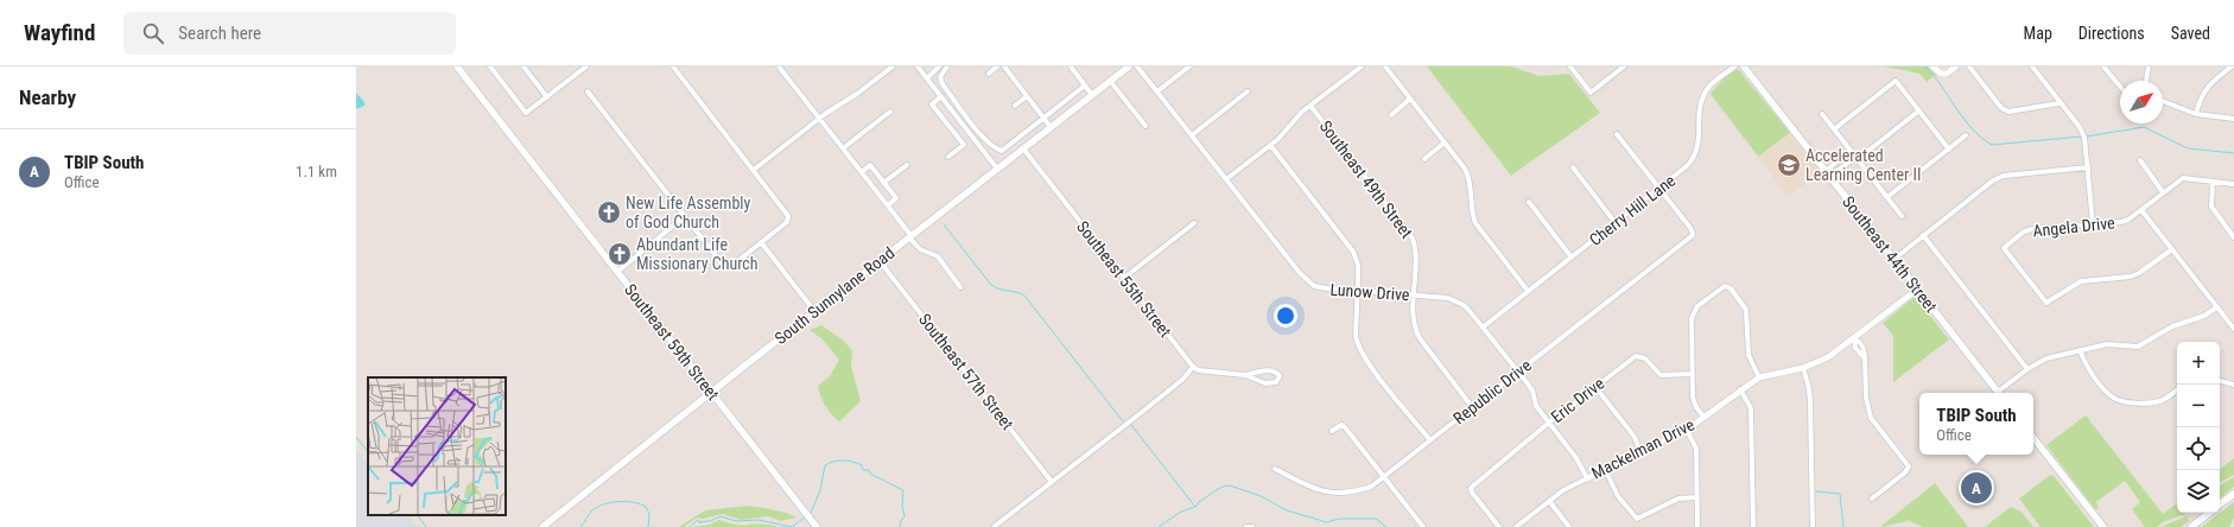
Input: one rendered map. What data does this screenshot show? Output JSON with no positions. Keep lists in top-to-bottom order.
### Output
{
  "streets": {
    "main road": ["Southeast 44th Street", "South Sunnylane Road", "Southeast 59th Street"],
    "street": [
      "Southeast 49th Street",
      "Cherry Hill Lane",
      "Angela Drive",
      "Southeast 55th Street",
      "Lunow Drive",
      "Southeast 57th Street",
      "Republic Drive",
      "Eric Drive",
      "Mackelman Drive"
    ]
  },
  "crossings": [
    ["Southeast 49th Street", "Lunow Drive"],
    ["Southeast 49th Street", "Republic Drive"],
    ["Cherry Hill Lane", "Lunow Drive"],
    ["Cherry Hill Lane", "Republic Drive"],
    ["Southeast 44th Street", "Mackelman Drive"],
    ["Southeast 55th Street", "South Sunnylane Road"],
    ["Lunow Drive", "Republic Drive"],
    ["Lunow Drive", "Eric Drive"],
    ["Lunow Drive", "Mackelman Drive"],
    ["South Sunnylane Road", "Southeast 59th Street"],
    ["South Sunnylane Road", "Southeast 57th Street"]
  ],
  "places": {
    "school or university": ["Accelerated Learning Center II"],
    "church": ["New Life Assembly of God Church", "Abundant Life Missionary Church"]
  },
  "north": "top right",
  "page": {
    "header": "Wayfind",
    "search": "Search here",
    "nav": ["Map", "Directions", "Saved"],
    "heading": "Nearby",
    "list": [
      {
        "mark": "A",
        "name": "TBIP South",
        "note": "Office",
        "value": "1.1 km"
      }
    ],
    "map_buttons": ["+", "−"],
    "popup": ["TBIP South", "Office"],
    "pins": "A"
  }
}
